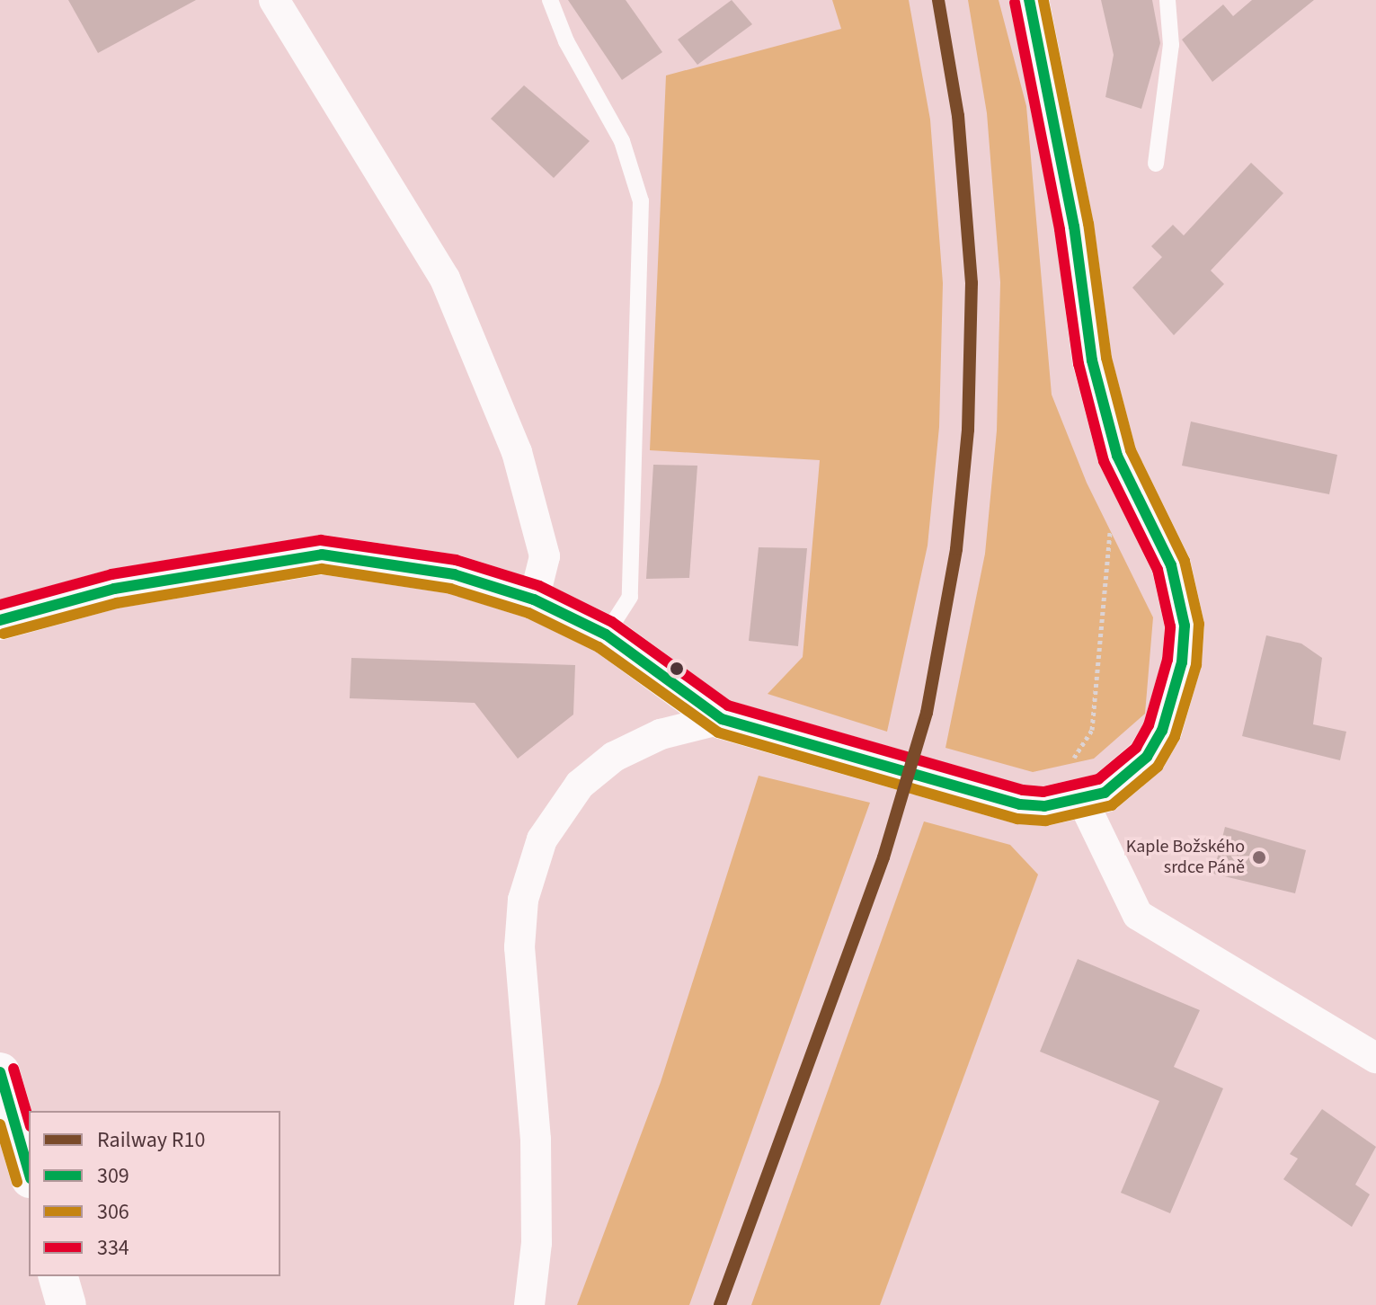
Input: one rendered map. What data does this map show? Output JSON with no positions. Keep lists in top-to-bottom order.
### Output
{
  "places": ["Kaple Božského srdce Páně"],
  "lines": [
    "rail line R10",
    "transit line 309",
    "transit line 306",
    "transit line 334"
  ],
  "legend": [
    "Railway R10",
    "309",
    "306",
    "334"
  ]
}
